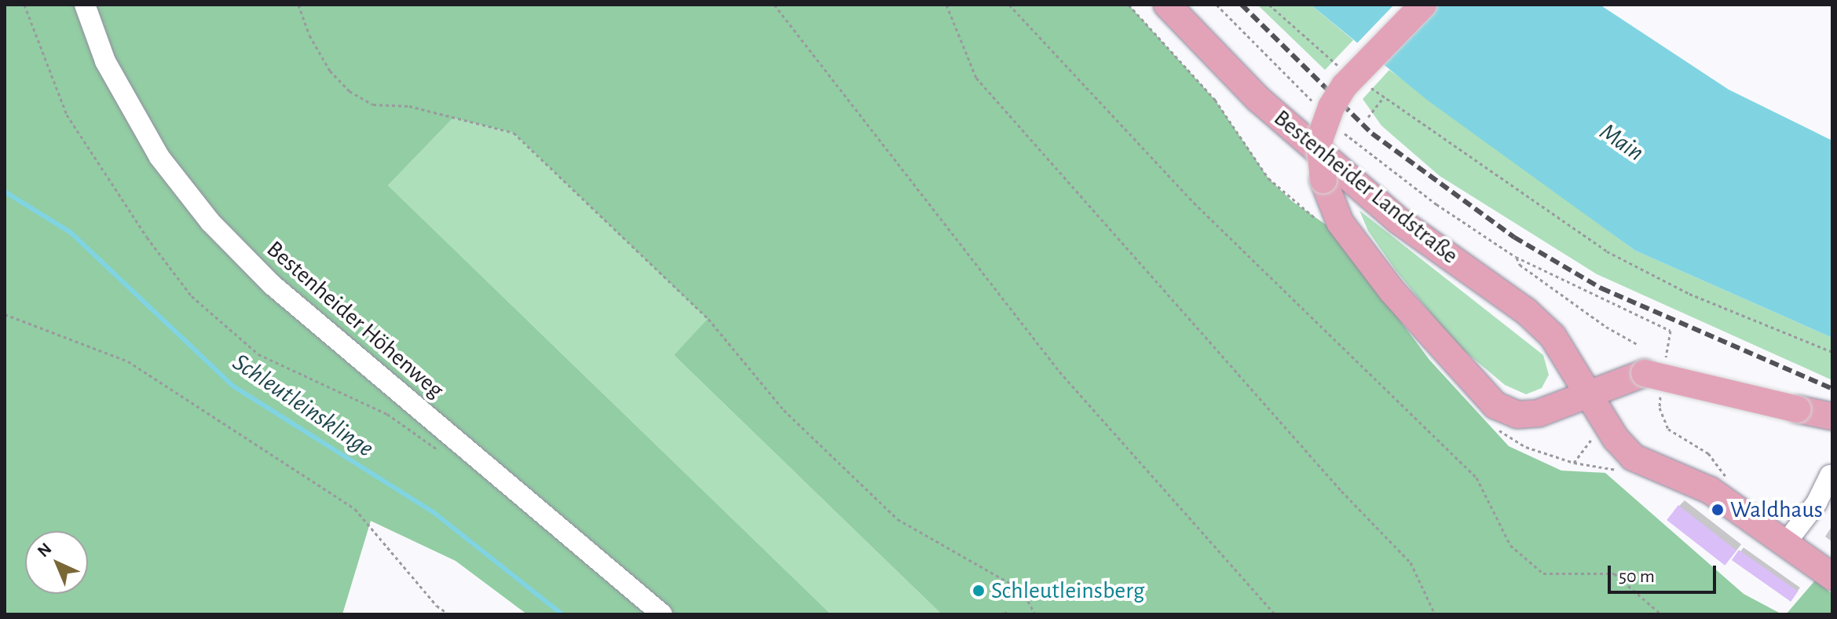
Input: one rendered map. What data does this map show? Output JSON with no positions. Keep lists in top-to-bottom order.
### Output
{
  "streets": {
    "main road": ["Bestenheider Landstraße"],
    "street": ["Bestenheider Höhenweg"]
  },
  "water": ["Main", "Schleutleinsklinge"],
  "places": ["Waldhaus", "Schleutleinsberg"],
  "scale_bar": "50 m",
  "north": "top left"
}
